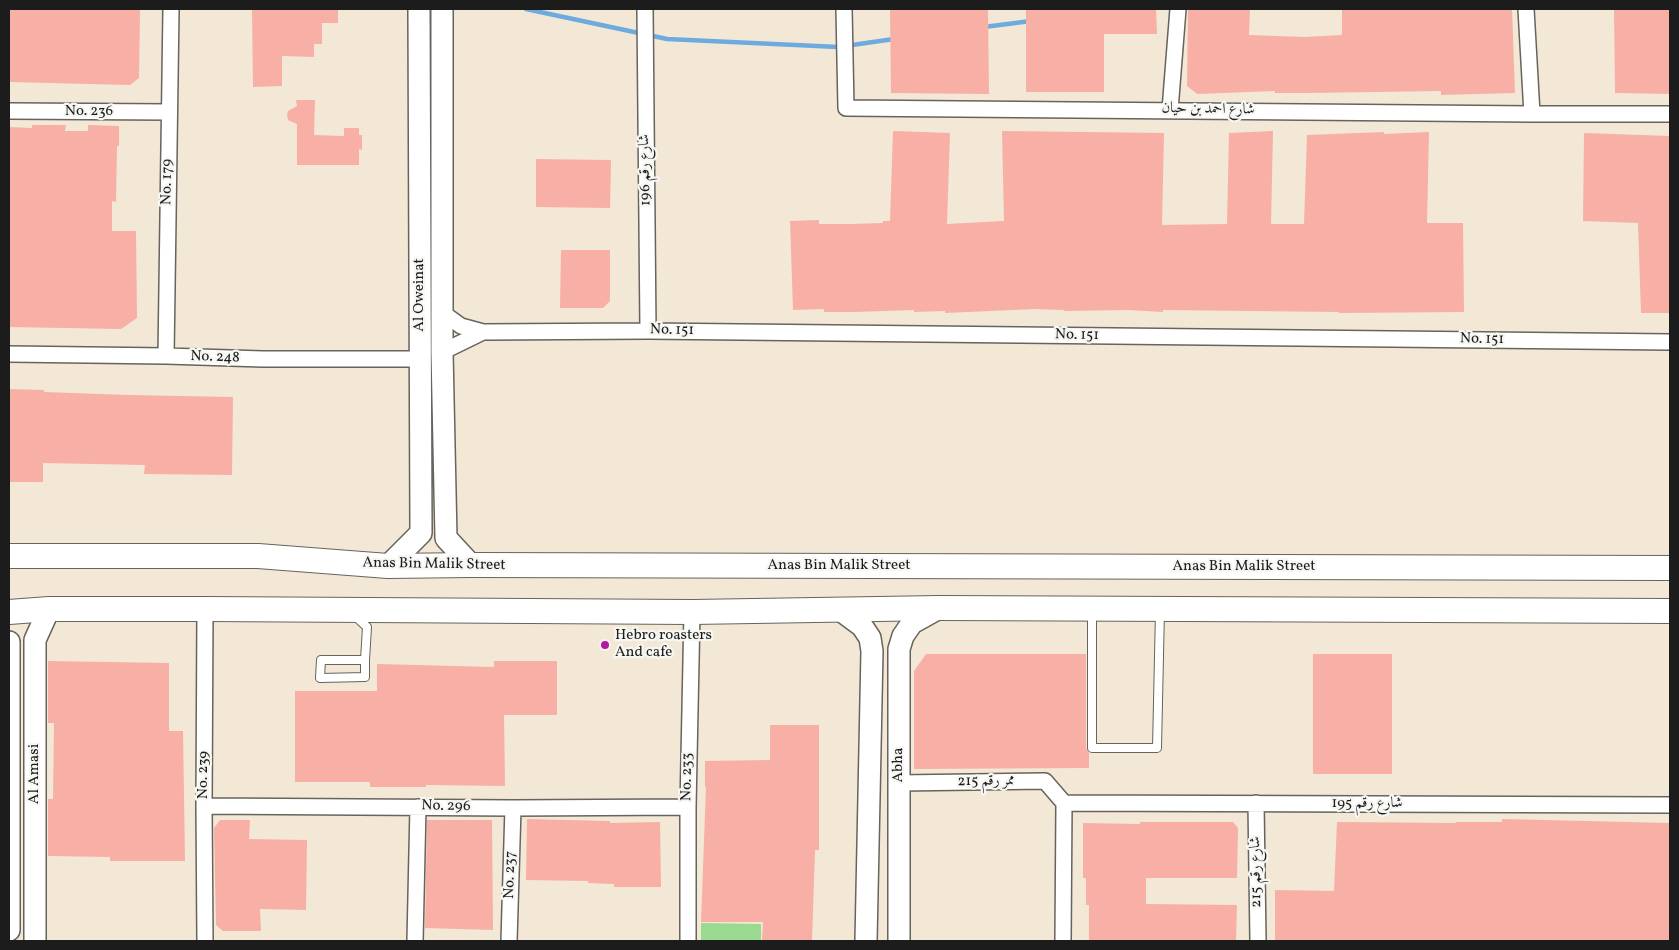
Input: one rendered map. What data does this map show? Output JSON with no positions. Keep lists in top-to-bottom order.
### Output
{
  "streets": {
    "main road": ["Anas Bin Malik Street"],
    "street": [
      "شارع احمد بن حيان",
      "No. 236",
      "شارع رقم 196",
      "No. 179",
      "Al Oweinat",
      "No. 151",
      "No. 248",
      "Abha",
      "Al Amasi",
      "No. 239",
      "No. 233",
      "ممر رقم 215",
      "شارع رقم 195",
      "No. 296",
      "شارع رقم 215",
      "No. 237"
    ]
  },
  "crossings": [
    ["No. 236", "No. 179"],
    ["شارع رقم 196", "No. 151"],
    ["No. 179", "No. 248"],
    ["Al Oweinat", "No. 151"],
    ["Al Oweinat", "No. 248"],
    ["Al Oweinat", "Anas Bin Malik Street"],
    ["Abha", "ممر رقم 215"],
    ["No. 239", "No. 296"],
    ["No. 233", "No. 296"],
    ["ممر رقم 215", "شارع رقم 195"],
    ["شارع رقم 195", "شارع رقم 215"],
    ["No. 296", "No. 237"]
  ],
  "places": ["Hebro roasters And cafe"]
}
